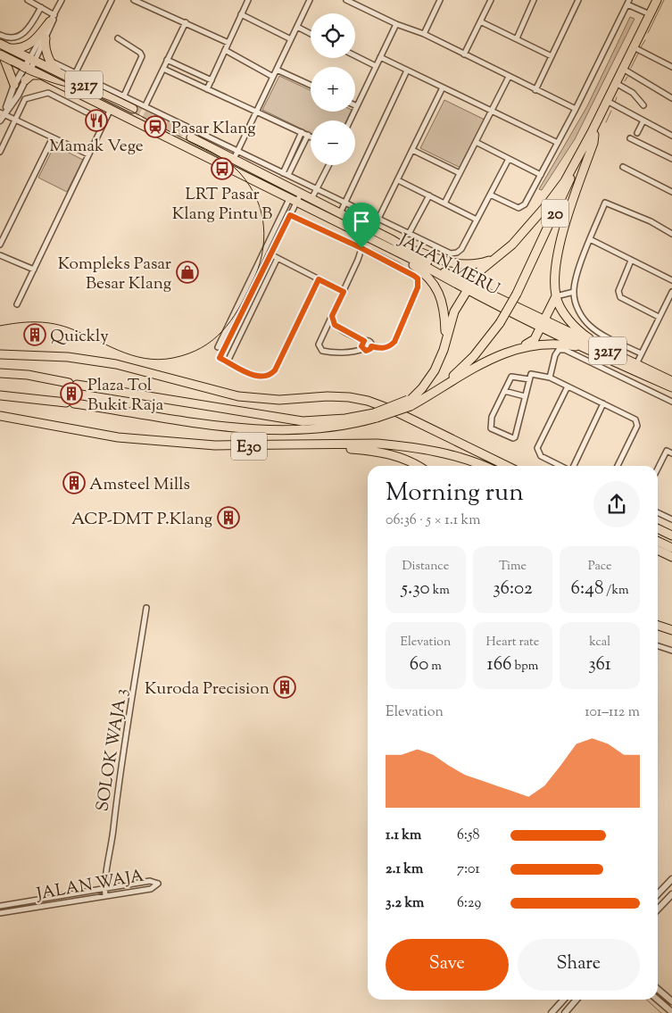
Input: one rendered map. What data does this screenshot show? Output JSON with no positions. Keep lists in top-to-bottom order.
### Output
{
  "streets": {
    "highway": [
      "3217",
      "20",
      "JALAN MERU",
      "E30"
    ],
    "street": ["SOLOK WAJA 3", "JALAN WAJA"]
  },
  "crossings": [
    ["20", "E30"],
    ["SOLOK WAJA 3", "JALAN WAJA"]
  ],
  "places": {
    "restaurant": ["Mamak Vege"],
    "station": ["Pasar Klang"],
    "bus stop": ["LRT Pasar Klang Pintu B"],
    "shop": ["Kompleks Pasar Besar Klang"],
    "building": [
      "Quickly",
      "Plaza Tol Bukit Raja",
      "Amsteel Mills",
      "ACP-DMT P.Klang",
      "Kuroda Precision"
    ]
  },
  "page": {
    "map_buttons": ["+", "−"],
    "heading": ["Morning run", "06:36 · 5 × 1.1 km"],
    "stats": [
      ["Distance", "5.30 km"],
      ["Time", "36:02"],
      ["Pace", "6:48 /km"],
      ["Elevation", "60 m"],
      ["Heart rate", "166 bpm"],
      ["kcal", "361"]
    ],
    "chart": ["Elevation", "101–112 m"],
    "list": [
      {
        "name": "1.1 km",
        "note": "6:58"
      },
      {
        "name": "2.1 km",
        "note": "7:01"
      },
      {
        "name": "3.2 km",
        "note": "6:29"
      }
    ],
    "buttons": ["Save", "Share"]
  }
}
